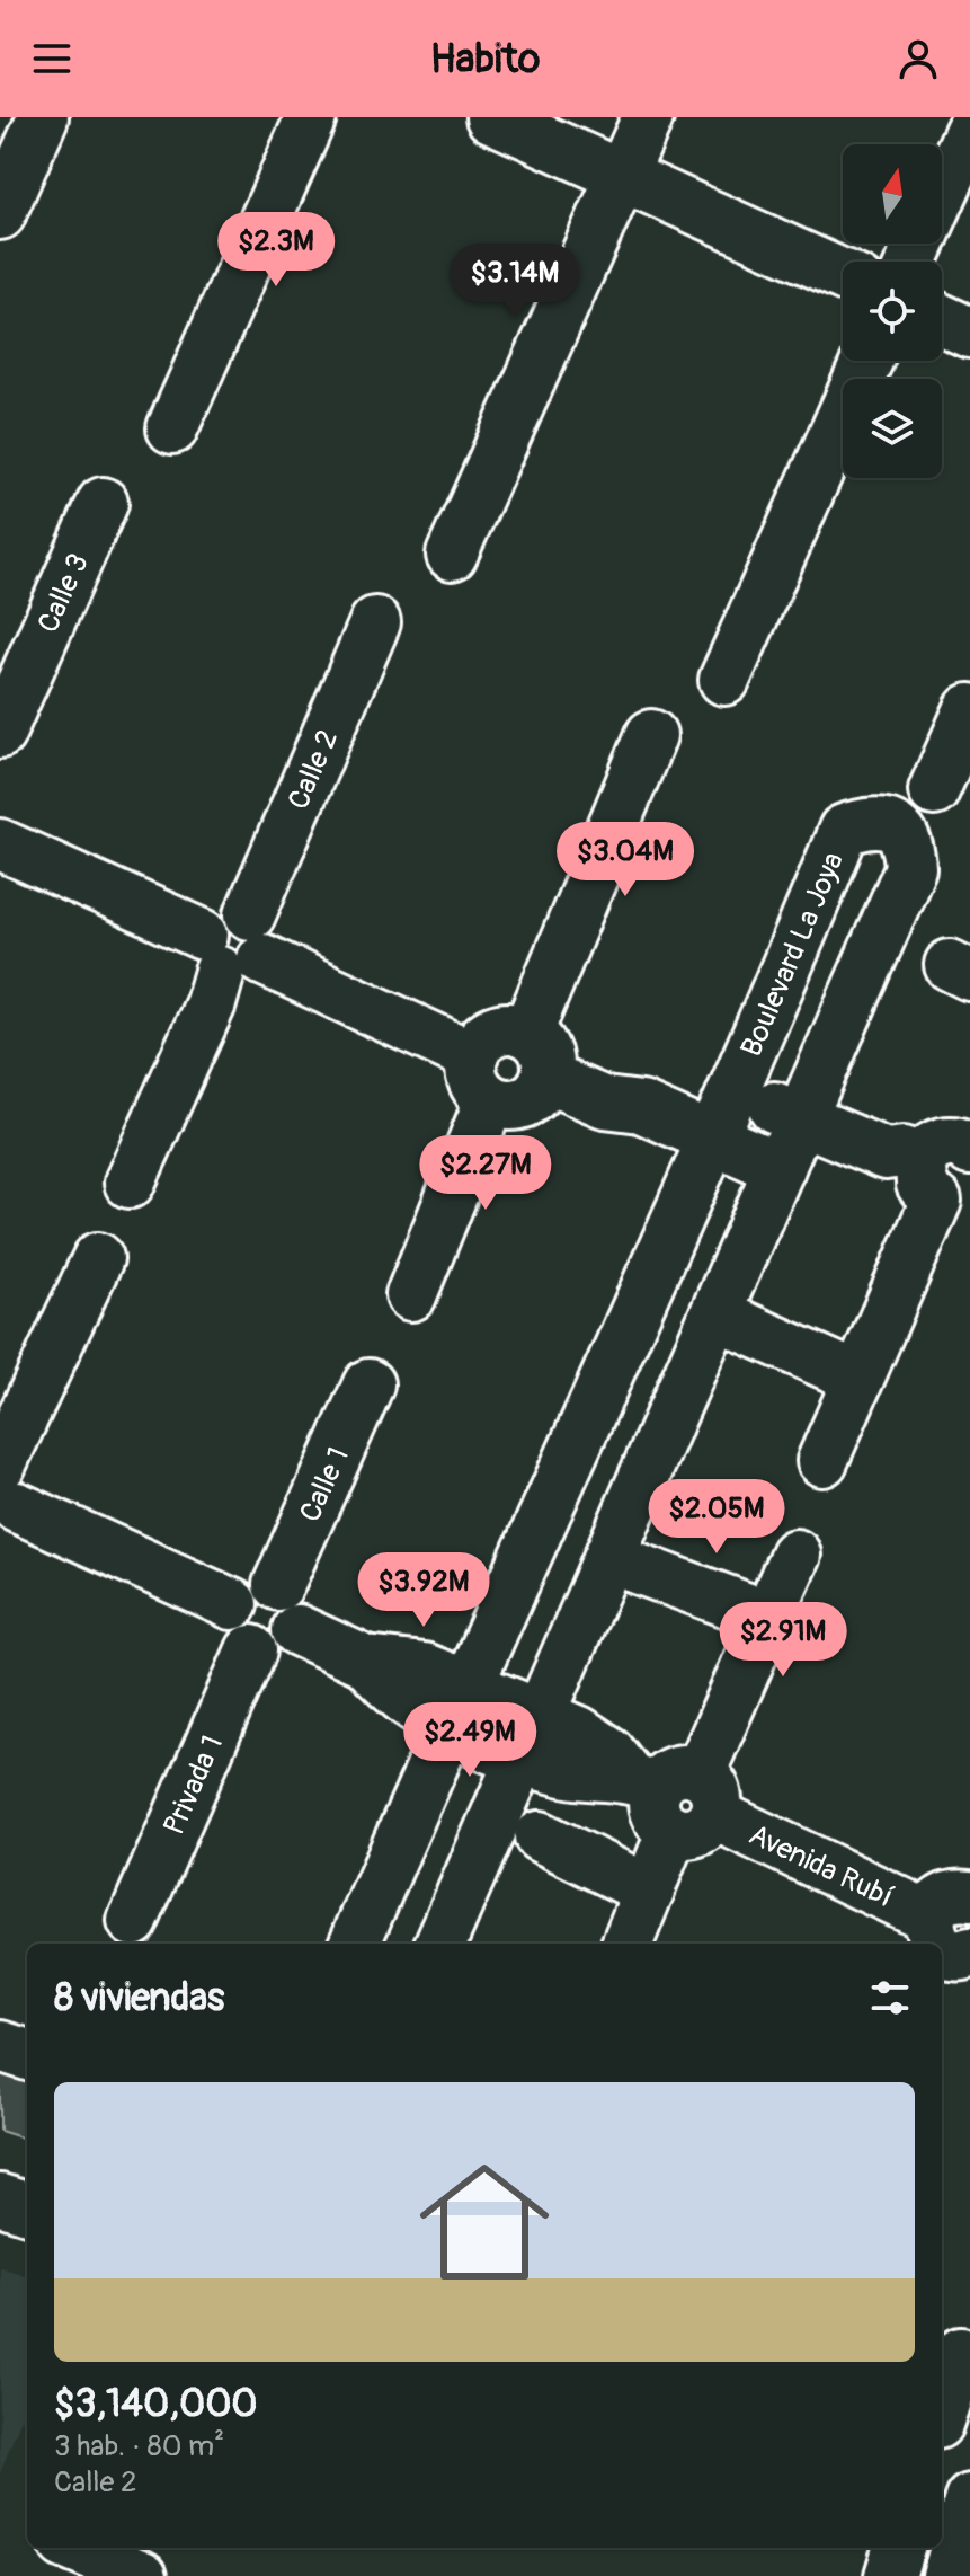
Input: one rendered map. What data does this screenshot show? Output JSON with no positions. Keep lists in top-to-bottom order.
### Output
{
  "streets": {
    "street": [
      "Calle 3",
      "Calle 2",
      "Boulevard La Joya",
      "Calle 1",
      "Privada 1",
      "Avenida Rubí"
    ]
  },
  "crossings": [
    ["Boulevard La Joya", "Avenida Rubí"],
    ["Calle 1", "Privada 1"]
  ],
  "north": "top",
  "page": {
    "header": "Habito",
    "price": [
      "$2.3M",
      "$3.14M",
      "$3.04M",
      "$2.27M",
      "$2.05M",
      "$3.92M",
      "$2.91M",
      "$2.49M"
    ],
    "heading": "8 viviendas",
    "list": [
      {
        "name": "$3,140,000",
        "note": "3 hab. · 80 m² · Calle 2"
      }
    ]
  }
}
